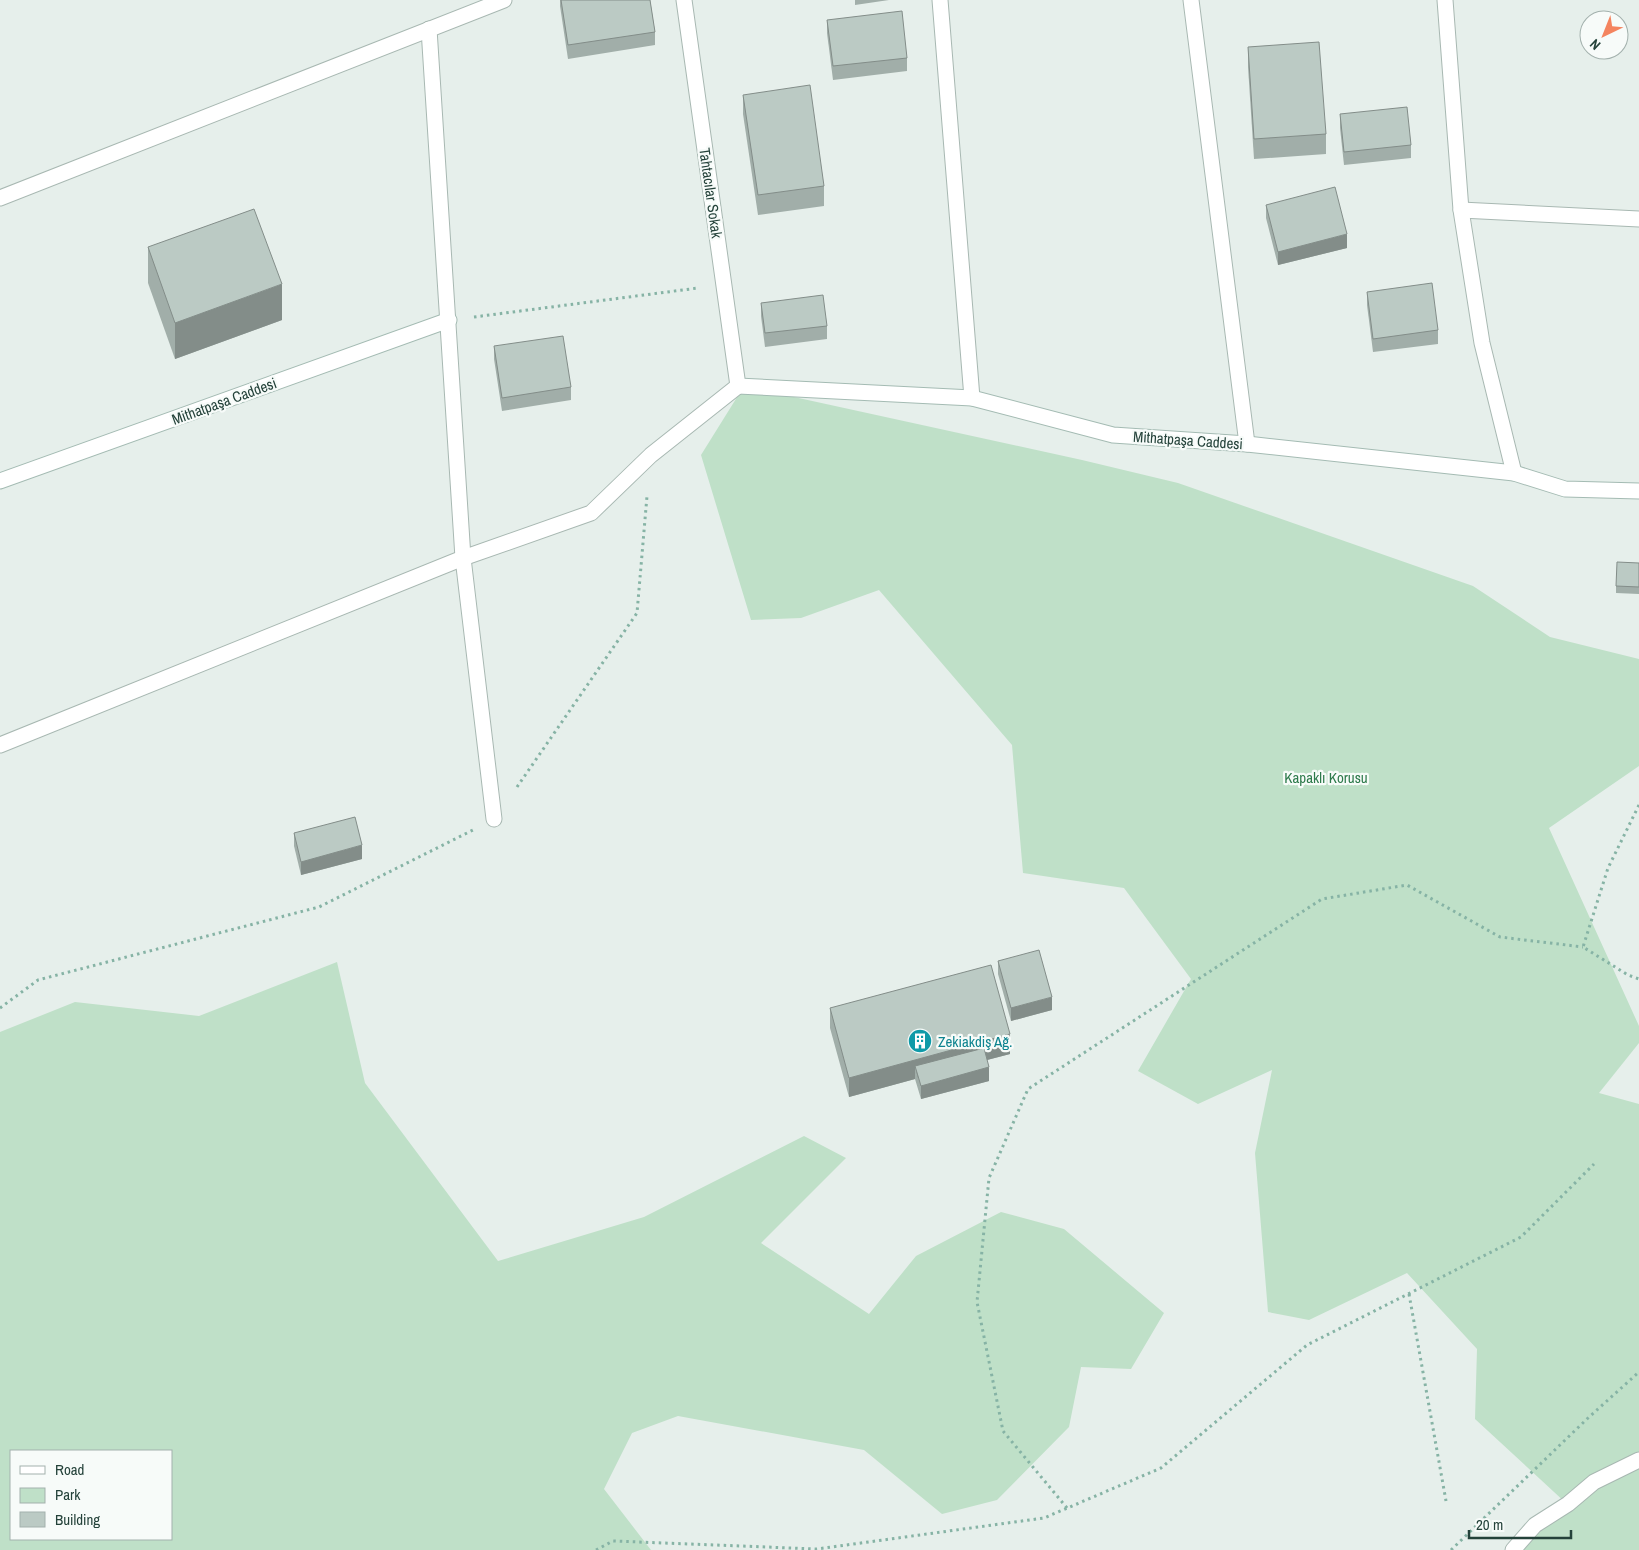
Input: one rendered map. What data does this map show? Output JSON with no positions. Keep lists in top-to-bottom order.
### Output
{
  "streets": {
    "street": ["Tahtacılar Sokak", "Mithatpaşa Caddesi"]
  },
  "crossings": [
    ["Tahtacılar Sokak", "Mithatpaşa Caddesi"]
  ],
  "parks": ["Kapaklı Korusu"],
  "places": {
    "building": ["Zekiakdiş Ağ."]
  },
  "legend": ["Road", "Park", "Building"],
  "scale_bar": "20 m",
  "north": "bottom left"
}
